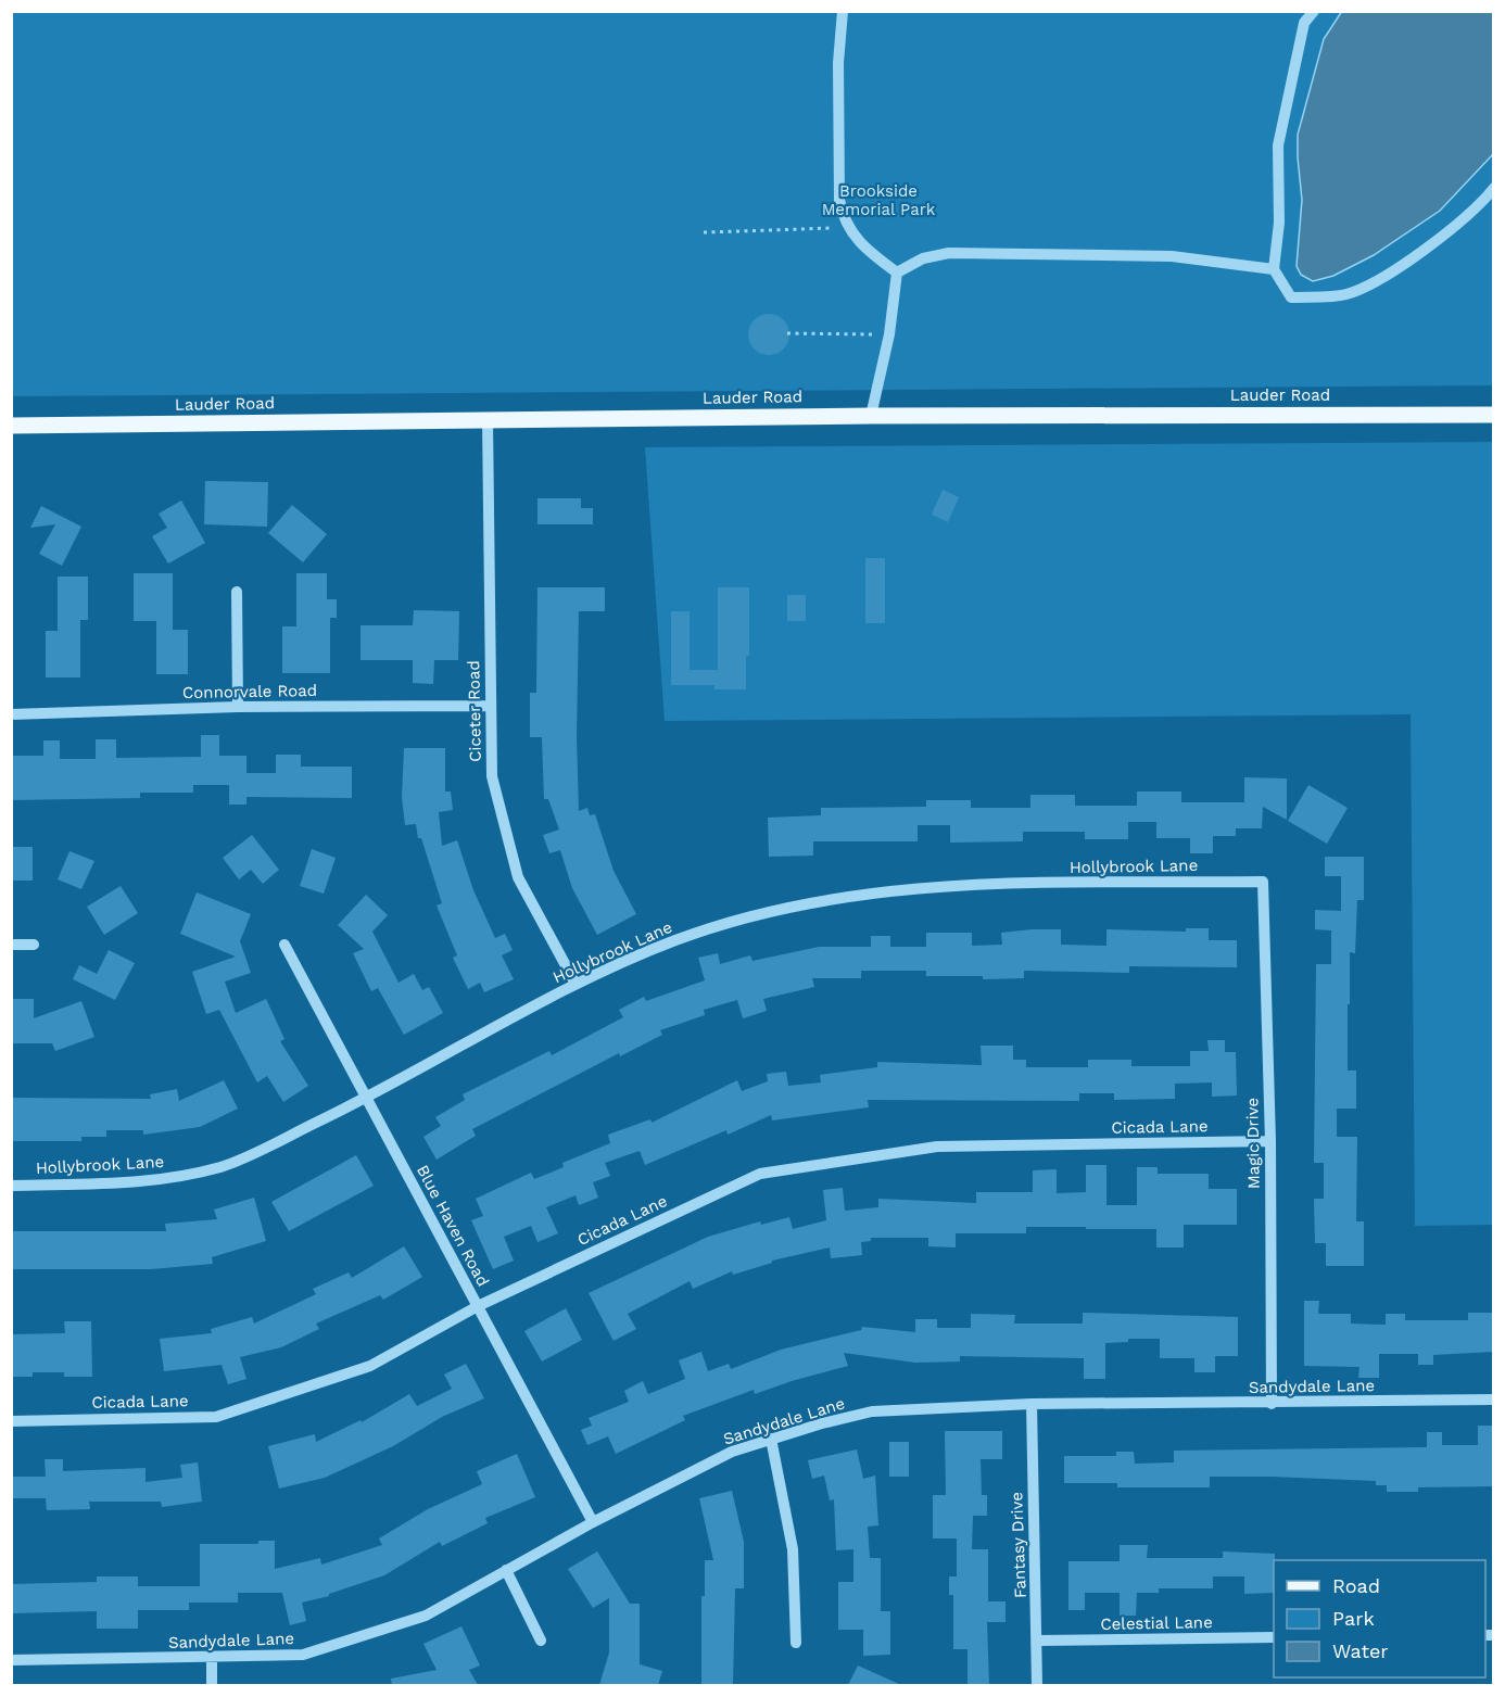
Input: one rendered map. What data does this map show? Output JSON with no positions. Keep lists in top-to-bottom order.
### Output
{
  "streets": {
    "main road": ["Lauder Road"],
    "street": [
      "Connorvale Road",
      "Ciceter Road",
      "Hollybrook Lane",
      "Cicada Lane",
      "Magic Drive",
      "Blue Haven Road",
      "Sandydale Lane",
      "Fantasy Drive",
      "Celestial Lane"
    ]
  },
  "crossings": [
    ["Lauder Road", "Ciceter Road"],
    ["Connorvale Road", "Ciceter Road"],
    ["Ciceter Road", "Hollybrook Lane"],
    ["Hollybrook Lane", "Magic Drive"],
    ["Hollybrook Lane", "Blue Haven Road"],
    ["Cicada Lane", "Magic Drive"],
    ["Cicada Lane", "Blue Haven Road"],
    ["Magic Drive", "Sandydale Lane"],
    ["Blue Haven Road", "Sandydale Lane"],
    ["Sandydale Lane", "Fantasy Drive"],
    ["Fantasy Drive", "Celestial Lane"]
  ],
  "parks": ["Brookside Memorial Park"],
  "legend": ["Road", "Park", "Water"]
}
